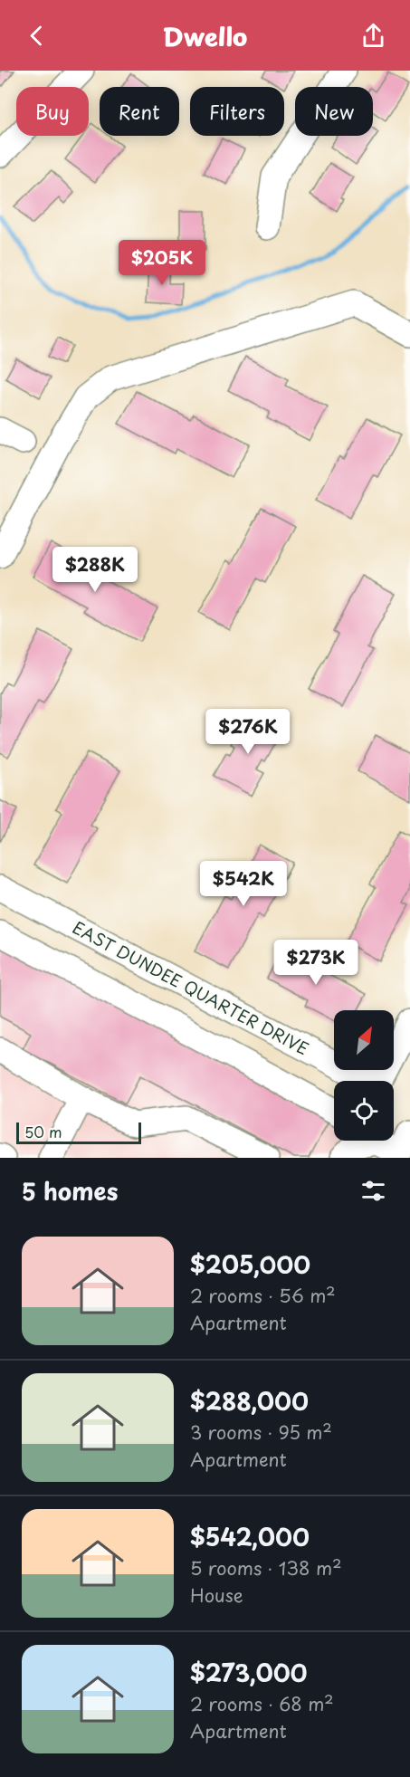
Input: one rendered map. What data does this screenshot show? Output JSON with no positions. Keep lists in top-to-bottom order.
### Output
{
  "streets": {
    "street": ["EAST DUNDEE QUARTER DRIVE"]
  },
  "scale_bar": "50 m",
  "north": "top right",
  "page": {
    "header": "Dwello",
    "chip": [
      "Buy",
      "Rent",
      "Filters",
      "New"
    ],
    "price": [
      "$205K",
      "$288K",
      "$276K",
      "$542K",
      "$273K"
    ],
    "scale": "50 m",
    "heading": "5 homes",
    "list": [
      {
        "name": "$205,000",
        "note": "2 rooms · 56 m² · Apartment"
      },
      {
        "name": "$288,000",
        "note": "3 rooms · 95 m² · Apartment"
      },
      {
        "name": "$542,000",
        "note": "5 rooms · 138 m² · House"
      },
      {
        "name": "$273,000",
        "note": "2 rooms · 68 m² · Apartment"
      }
    ]
  }
}
